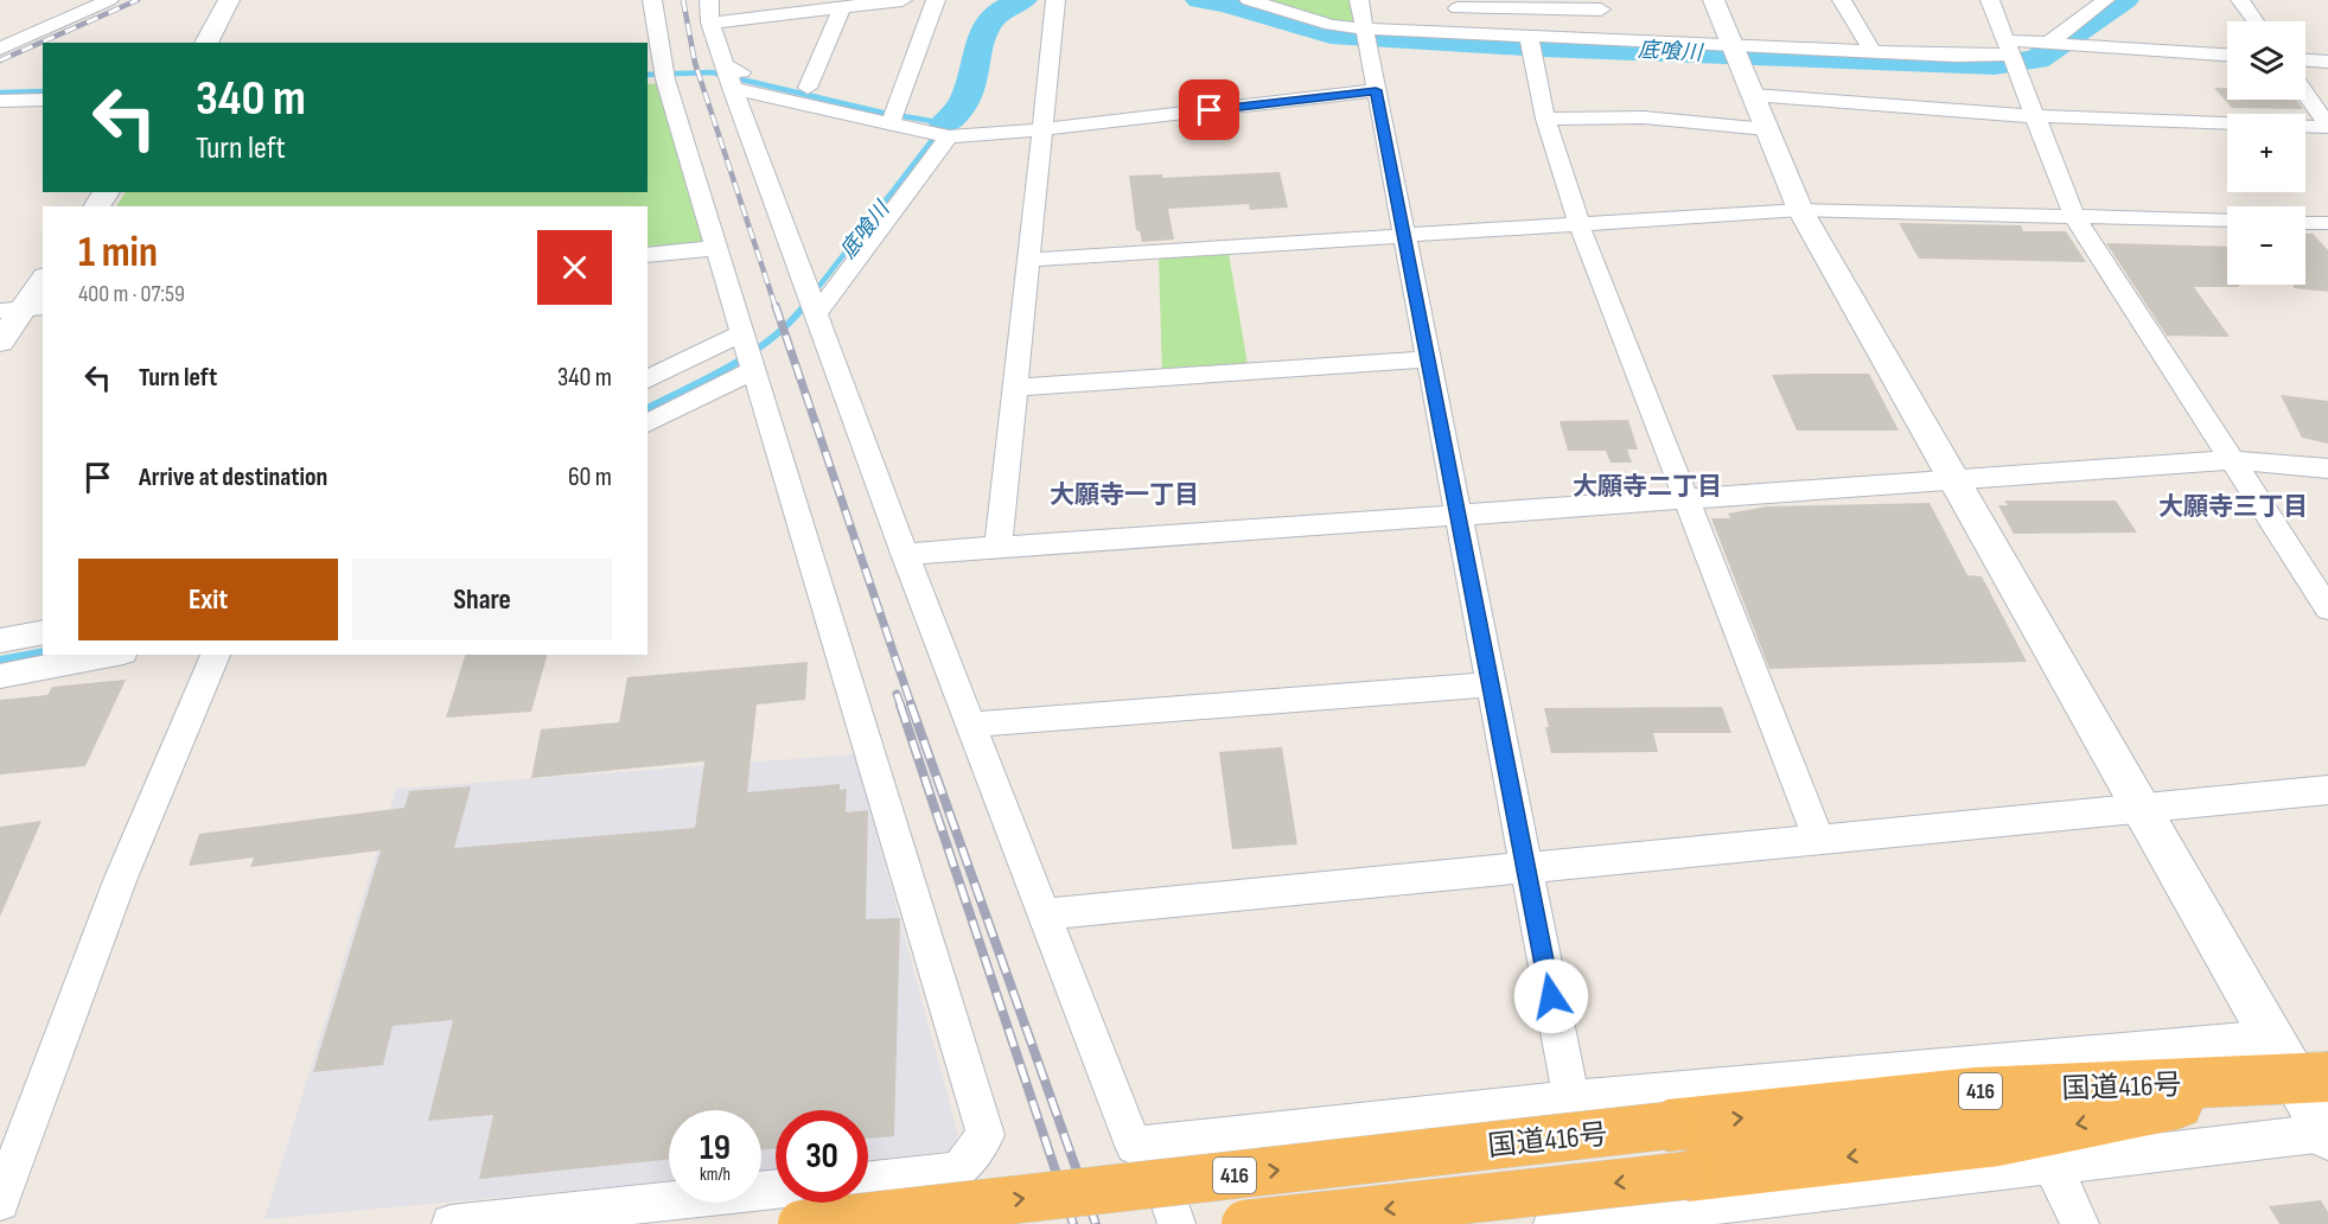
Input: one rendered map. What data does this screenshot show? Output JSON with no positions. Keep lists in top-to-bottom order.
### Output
{
  "streets": {
    "highway": ["国道416号", "416"]
  },
  "districts": ["大願寺二丁目", "大願寺一丁目", "大願寺三丁目"],
  "water": ["底喰川"],
  "page": {
    "map_buttons": ["+", "−"],
    "turn": ["340 m", "Turn left"],
    "heading": ["1 min", "400 m · 07:59"],
    "list": [
      {
        "name": "Turn left",
        "value": "340 m"
      },
      {
        "name": "Arrive at destination",
        "value": "60 m"
      }
    ],
    "buttons": ["Exit", "Share"],
    "speed": "19 km/h",
    "limit": "30"
  }
}
